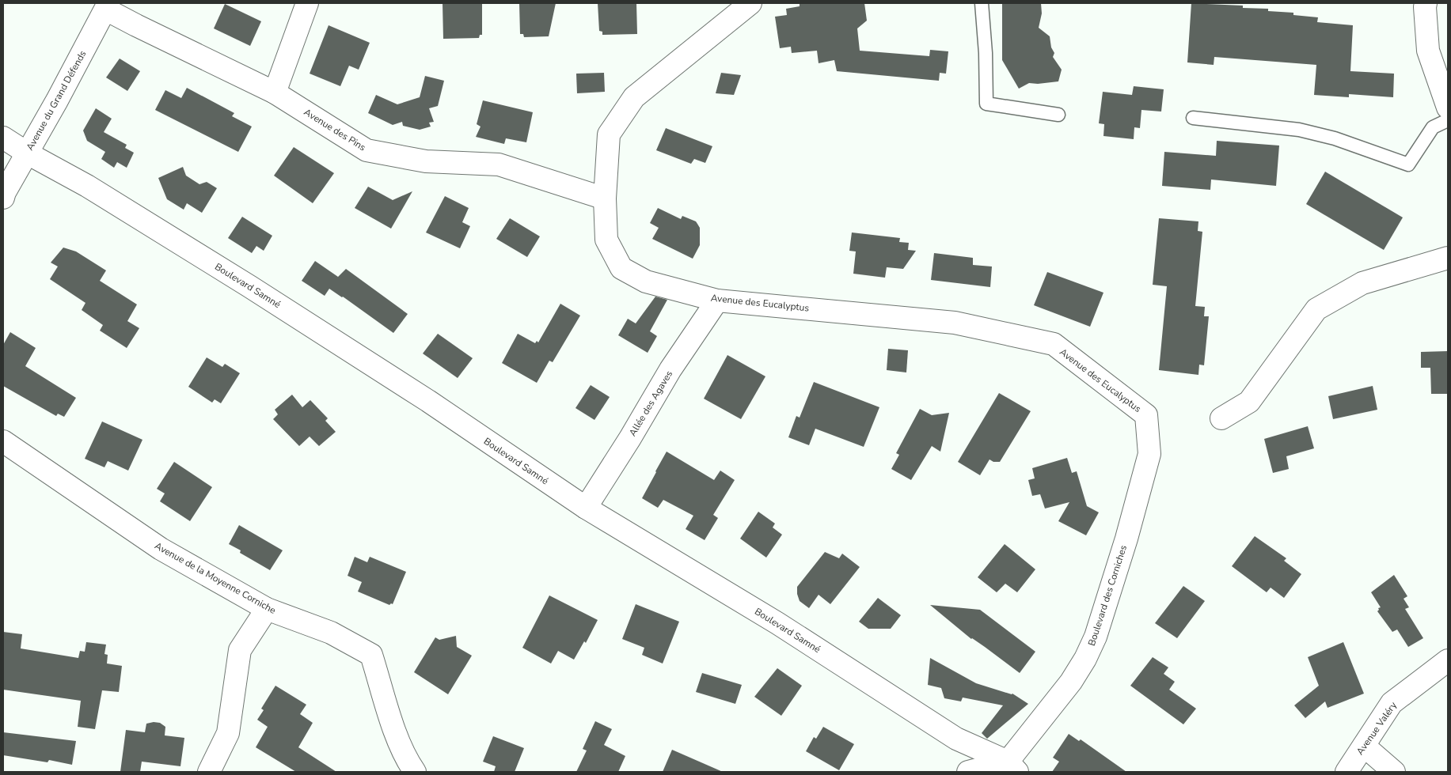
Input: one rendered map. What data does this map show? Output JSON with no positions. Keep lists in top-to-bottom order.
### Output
{
  "streets": {
    "street": [
      "Avenue du Grand Défends",
      "Avenue des Pins",
      "Boulevard Samné",
      "Avenue des Eucalyptus",
      "Allée des Agaves",
      "Avenue de la Moyenne Corniche",
      "Boulevard des Corniches",
      "Avenue Valéry"
    ]
  },
  "crossings": [
    ["Avenue du Grand Défends", "Avenue des Pins"],
    ["Avenue du Grand Défends", "Boulevard Samné"],
    ["Avenue des Pins", "Avenue des Eucalyptus"],
    ["Boulevard Samné", "Allée des Agaves"],
    ["Boulevard Samné", "Boulevard des Corniches"],
    ["Avenue des Eucalyptus", "Allée des Agaves"],
    ["Avenue des Eucalyptus", "Boulevard des Corniches"]
  ]
}
